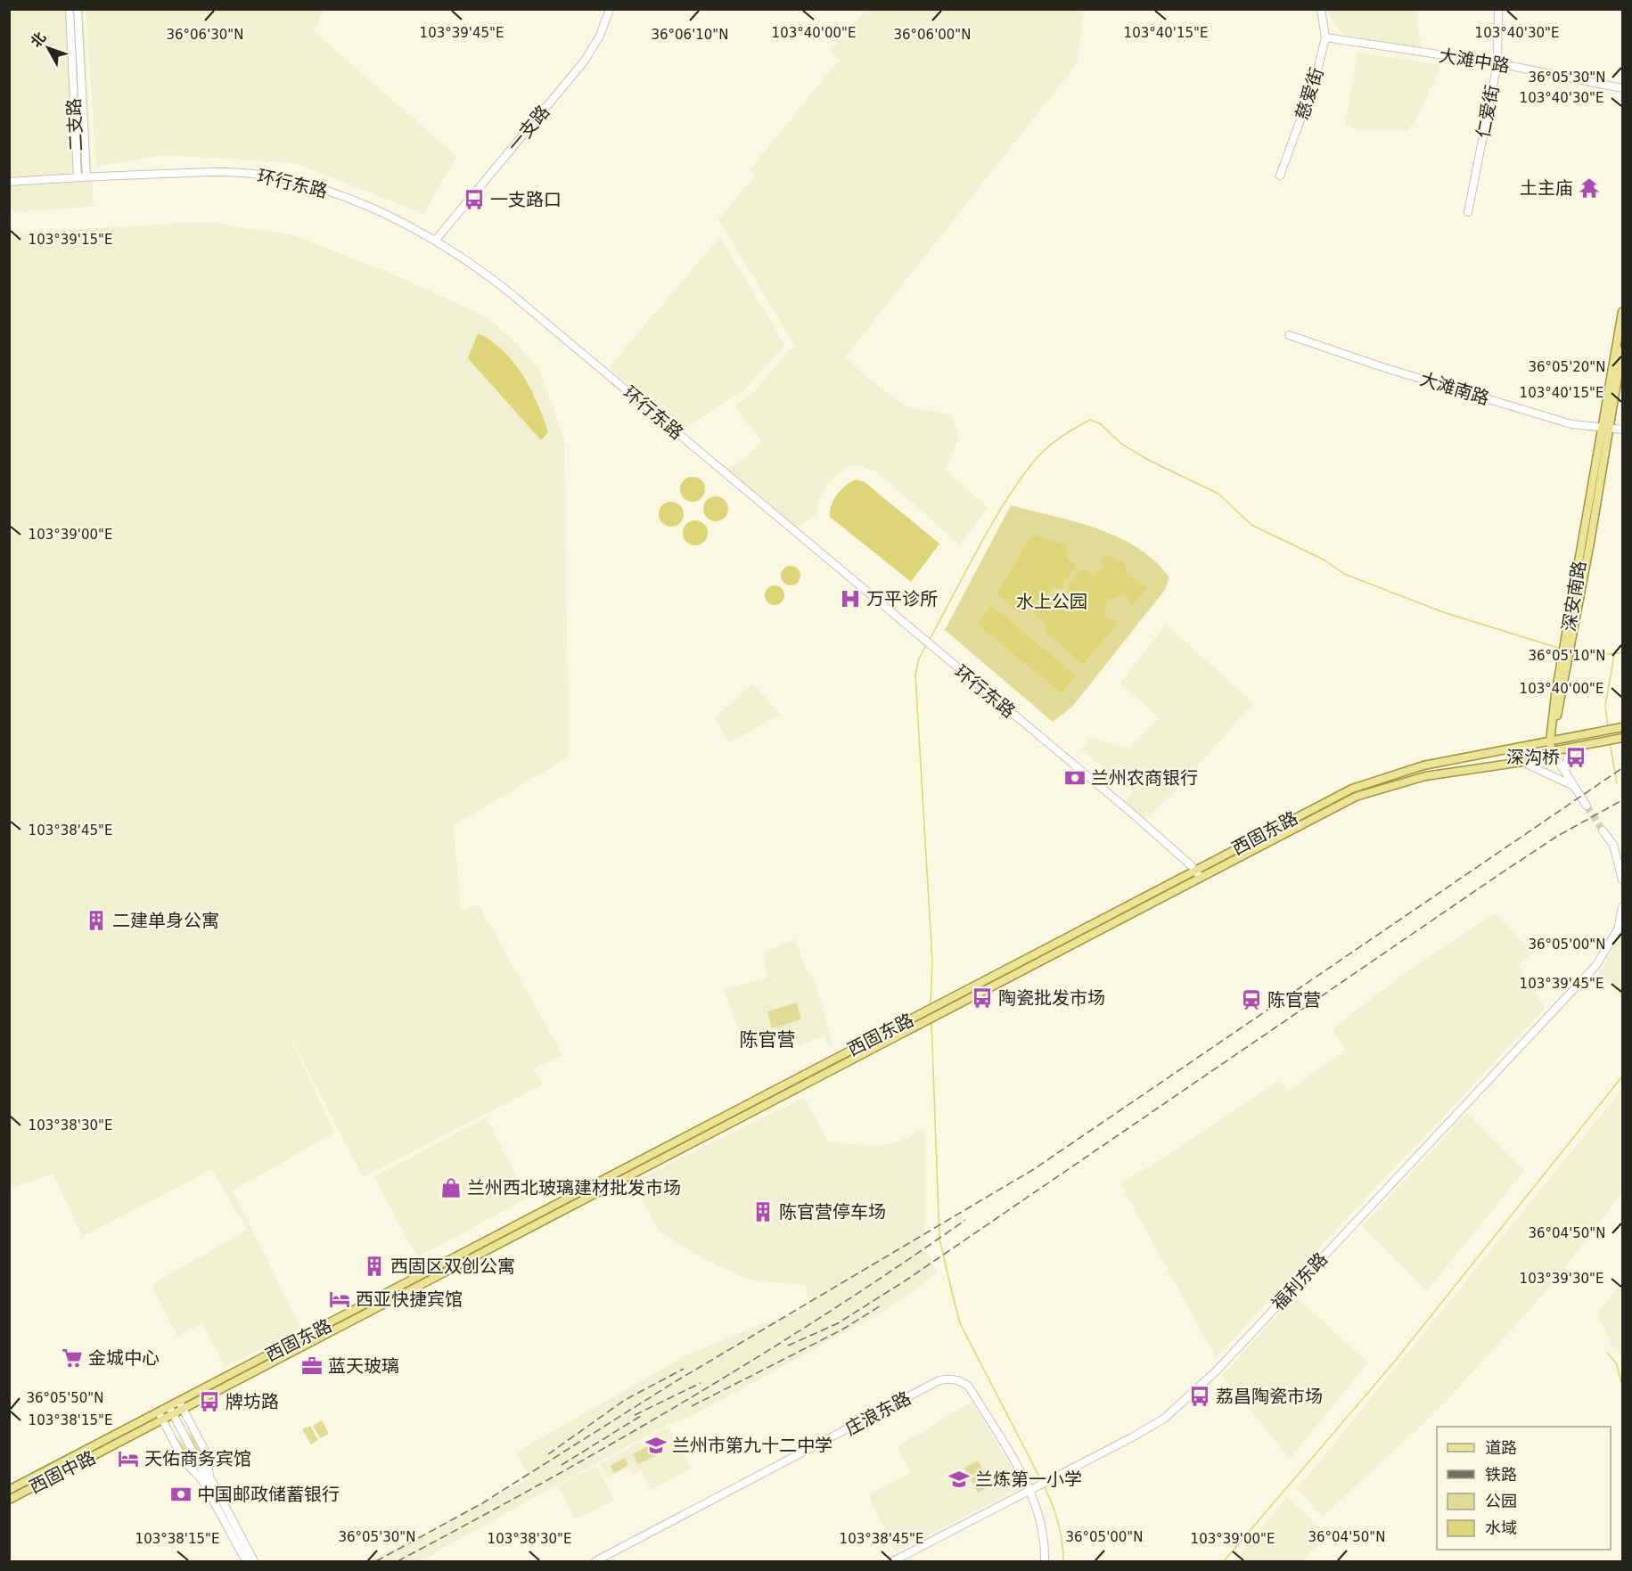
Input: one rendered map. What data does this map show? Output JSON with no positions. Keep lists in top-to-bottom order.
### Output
{
  "streets": {
    "main road": ["深安南路", "西固东路", "西固中路"],
    "street": [
      "大滩中路",
      "慈爱街",
      "仁爱街",
      "二支路",
      "一支路",
      "环行东路",
      "大滩南路",
      "福利东路",
      "庄浪东路"
    ]
  },
  "crossings": [
    ["大滩中路", "慈爱街"],
    ["大滩中路", "仁爱街"],
    ["二支路", "环行东路"],
    ["一支路", "环行东路"],
    ["环行东路", "西固东路"],
    ["大滩南路", "深安南路"],
    ["深安南路", "西固东路"],
    ["西固东路", "西固中路"],
    ["福利东路", "庄浪东路"]
  ],
  "districts": ["陈官营"],
  "parks": ["水上公园"],
  "places": {
    "temple": ["土主庙"],
    "bus stop": [
      "一支路口",
      "深沟桥",
      "陶瓷批发市场",
      "荔昌陶瓷市场",
      "牌坊路"
    ],
    "hospital": ["万平诊所"],
    "bank": ["兰州农商银行", "中国邮政储蓄银行"],
    "building": ["二建单身公寓", "陈官营停车场", "西固区双创公寓"],
    "station": ["陈官营"],
    "shop": ["兰州西北玻璃建材批发市场"],
    "hotel": ["西亚快捷宾馆", "天佑商务宾馆"],
    "supermarket": ["金城中心"],
    "office": ["蓝天玻璃"],
    "school or university": ["兰州市第九十二中学", "兰炼第一小学"]
  },
  "legend": [
    "道路",
    "铁路",
    "公园",
    "水域"
  ],
  "north": "top left",
  "coordinates": [
    "103°39'45\"E",
    "103°40'30\"E",
    "103°40'00\"E",
    "103°40'15\"E",
    "36°06'30\"N",
    "36°06'10\"N",
    "36°06'00\"N",
    "36°05'30\"N",
    "103°39'15\"E",
    "36°05'20\"N",
    "103°39'00\"E",
    "36°05'10\"N",
    "103°38'45\"E",
    "36°05'00\"N",
    "103°38'30\"E",
    "36°04'50\"N",
    "103°39'30\"E",
    "36°05'50\"N",
    "103°38'15\"E"
  ]
}
